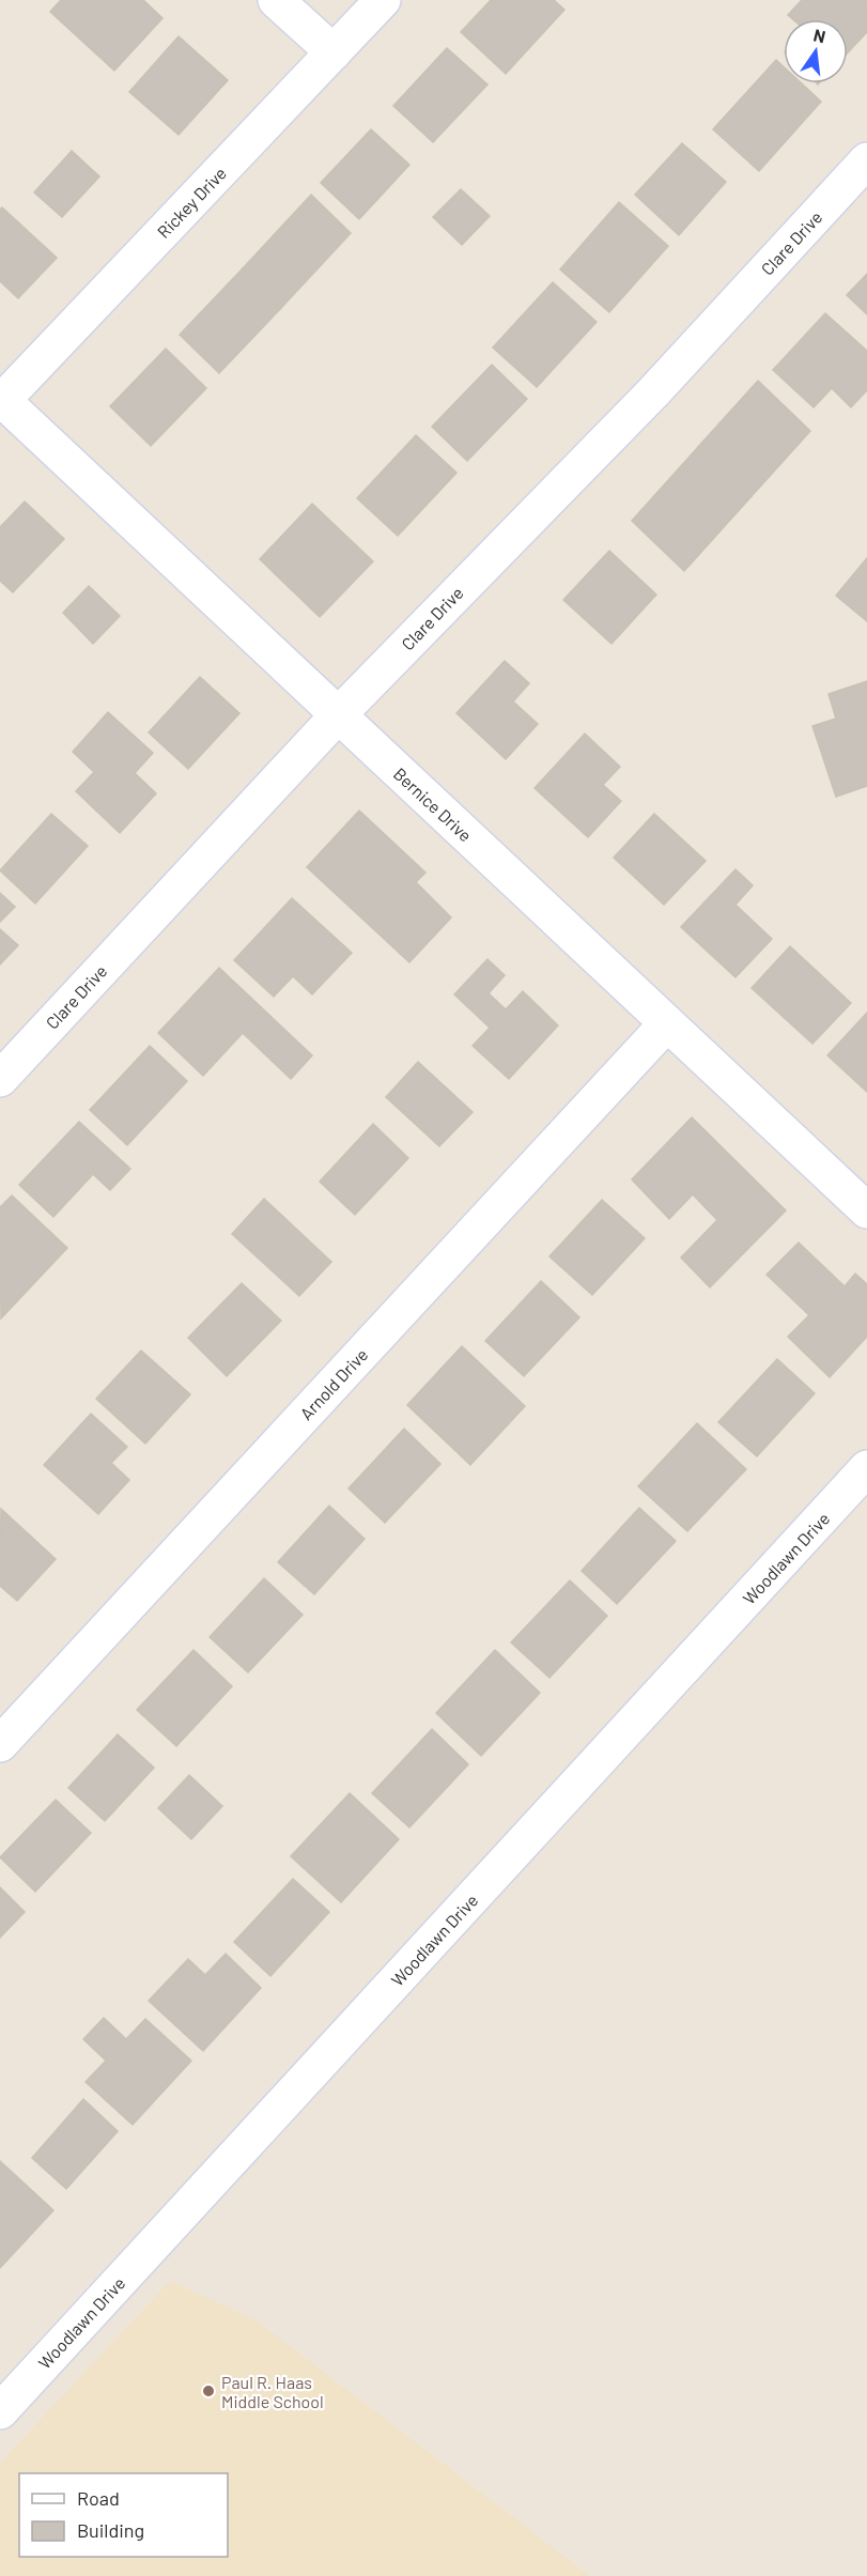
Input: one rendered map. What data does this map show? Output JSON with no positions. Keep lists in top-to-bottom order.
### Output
{
  "streets": {
    "street": [
      "Rickey Drive",
      "Clare Drive",
      "Bernice Drive",
      "Arnold Drive",
      "Woodlawn Drive"
    ]
  },
  "crossings": [
    ["Rickey Drive", "Bernice Drive"],
    ["Clare Drive", "Bernice Drive"],
    ["Bernice Drive", "Arnold Drive"]
  ],
  "places": ["Paul R. Haas Middle School"],
  "legend": ["Road", "Building"],
  "north": "top"
}
